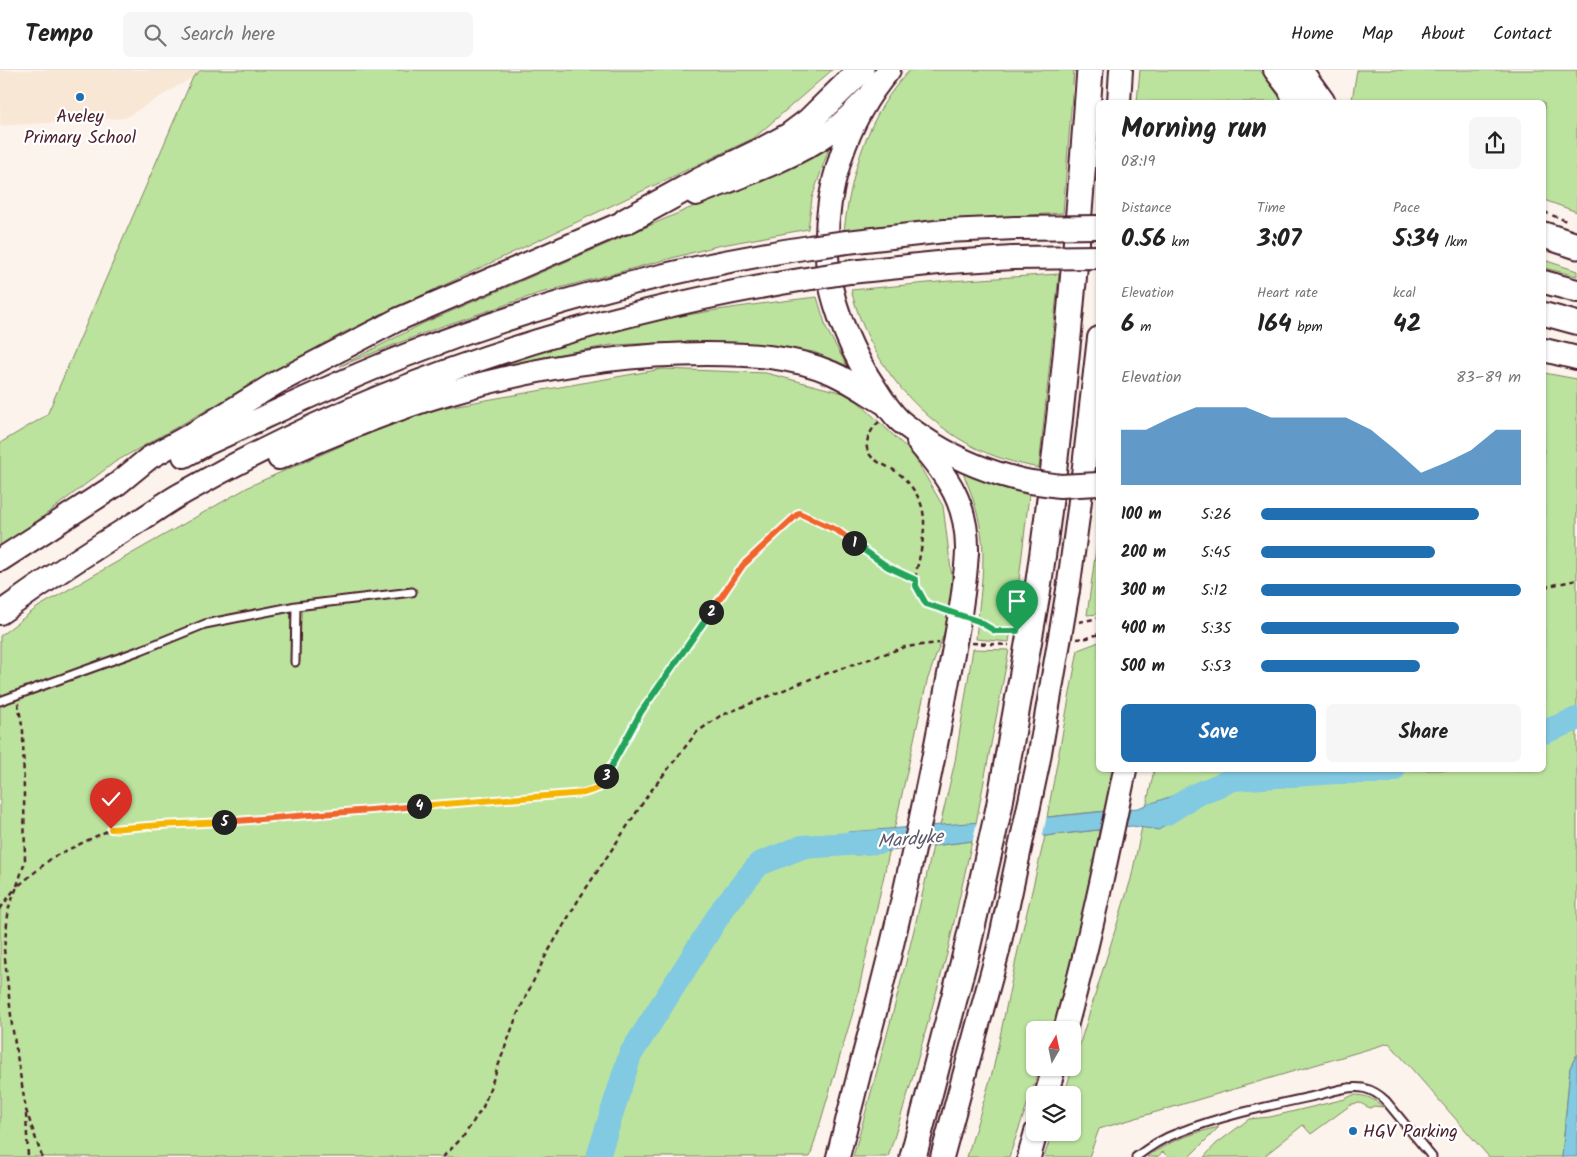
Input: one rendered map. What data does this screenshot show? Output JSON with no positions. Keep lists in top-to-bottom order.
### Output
{
  "water": ["Mardyke"],
  "places": ["Aveley Primary School", "HGV Parking"],
  "north": "top",
  "page": {
    "header": "Tempo",
    "search": "Search here",
    "nav": [
      "Home",
      "Map",
      "About",
      "Contact"
    ],
    "heading": ["Morning run", "08:19"],
    "stats": [
      ["Distance", "0.56 km"],
      ["Time", "3:07"],
      ["Pace", "5:34 /km"],
      ["Elevation", "6 m"],
      ["Heart rate", "164 bpm"],
      ["kcal", "42"]
    ],
    "chart": ["Elevation", "83–89 m"],
    "list": [
      {
        "name": "100 m",
        "note": "5:26"
      },
      {
        "name": "200 m",
        "note": "5:45"
      },
      {
        "name": "300 m",
        "note": "5:12"
      },
      {
        "name": "400 m",
        "note": "5:35"
      },
      {
        "name": "500 m",
        "note": "5:53"
      }
    ],
    "pins": [
      "1",
      "2",
      "3",
      "4",
      "5"
    ],
    "buttons": ["Save", "Share"]
  }
}
